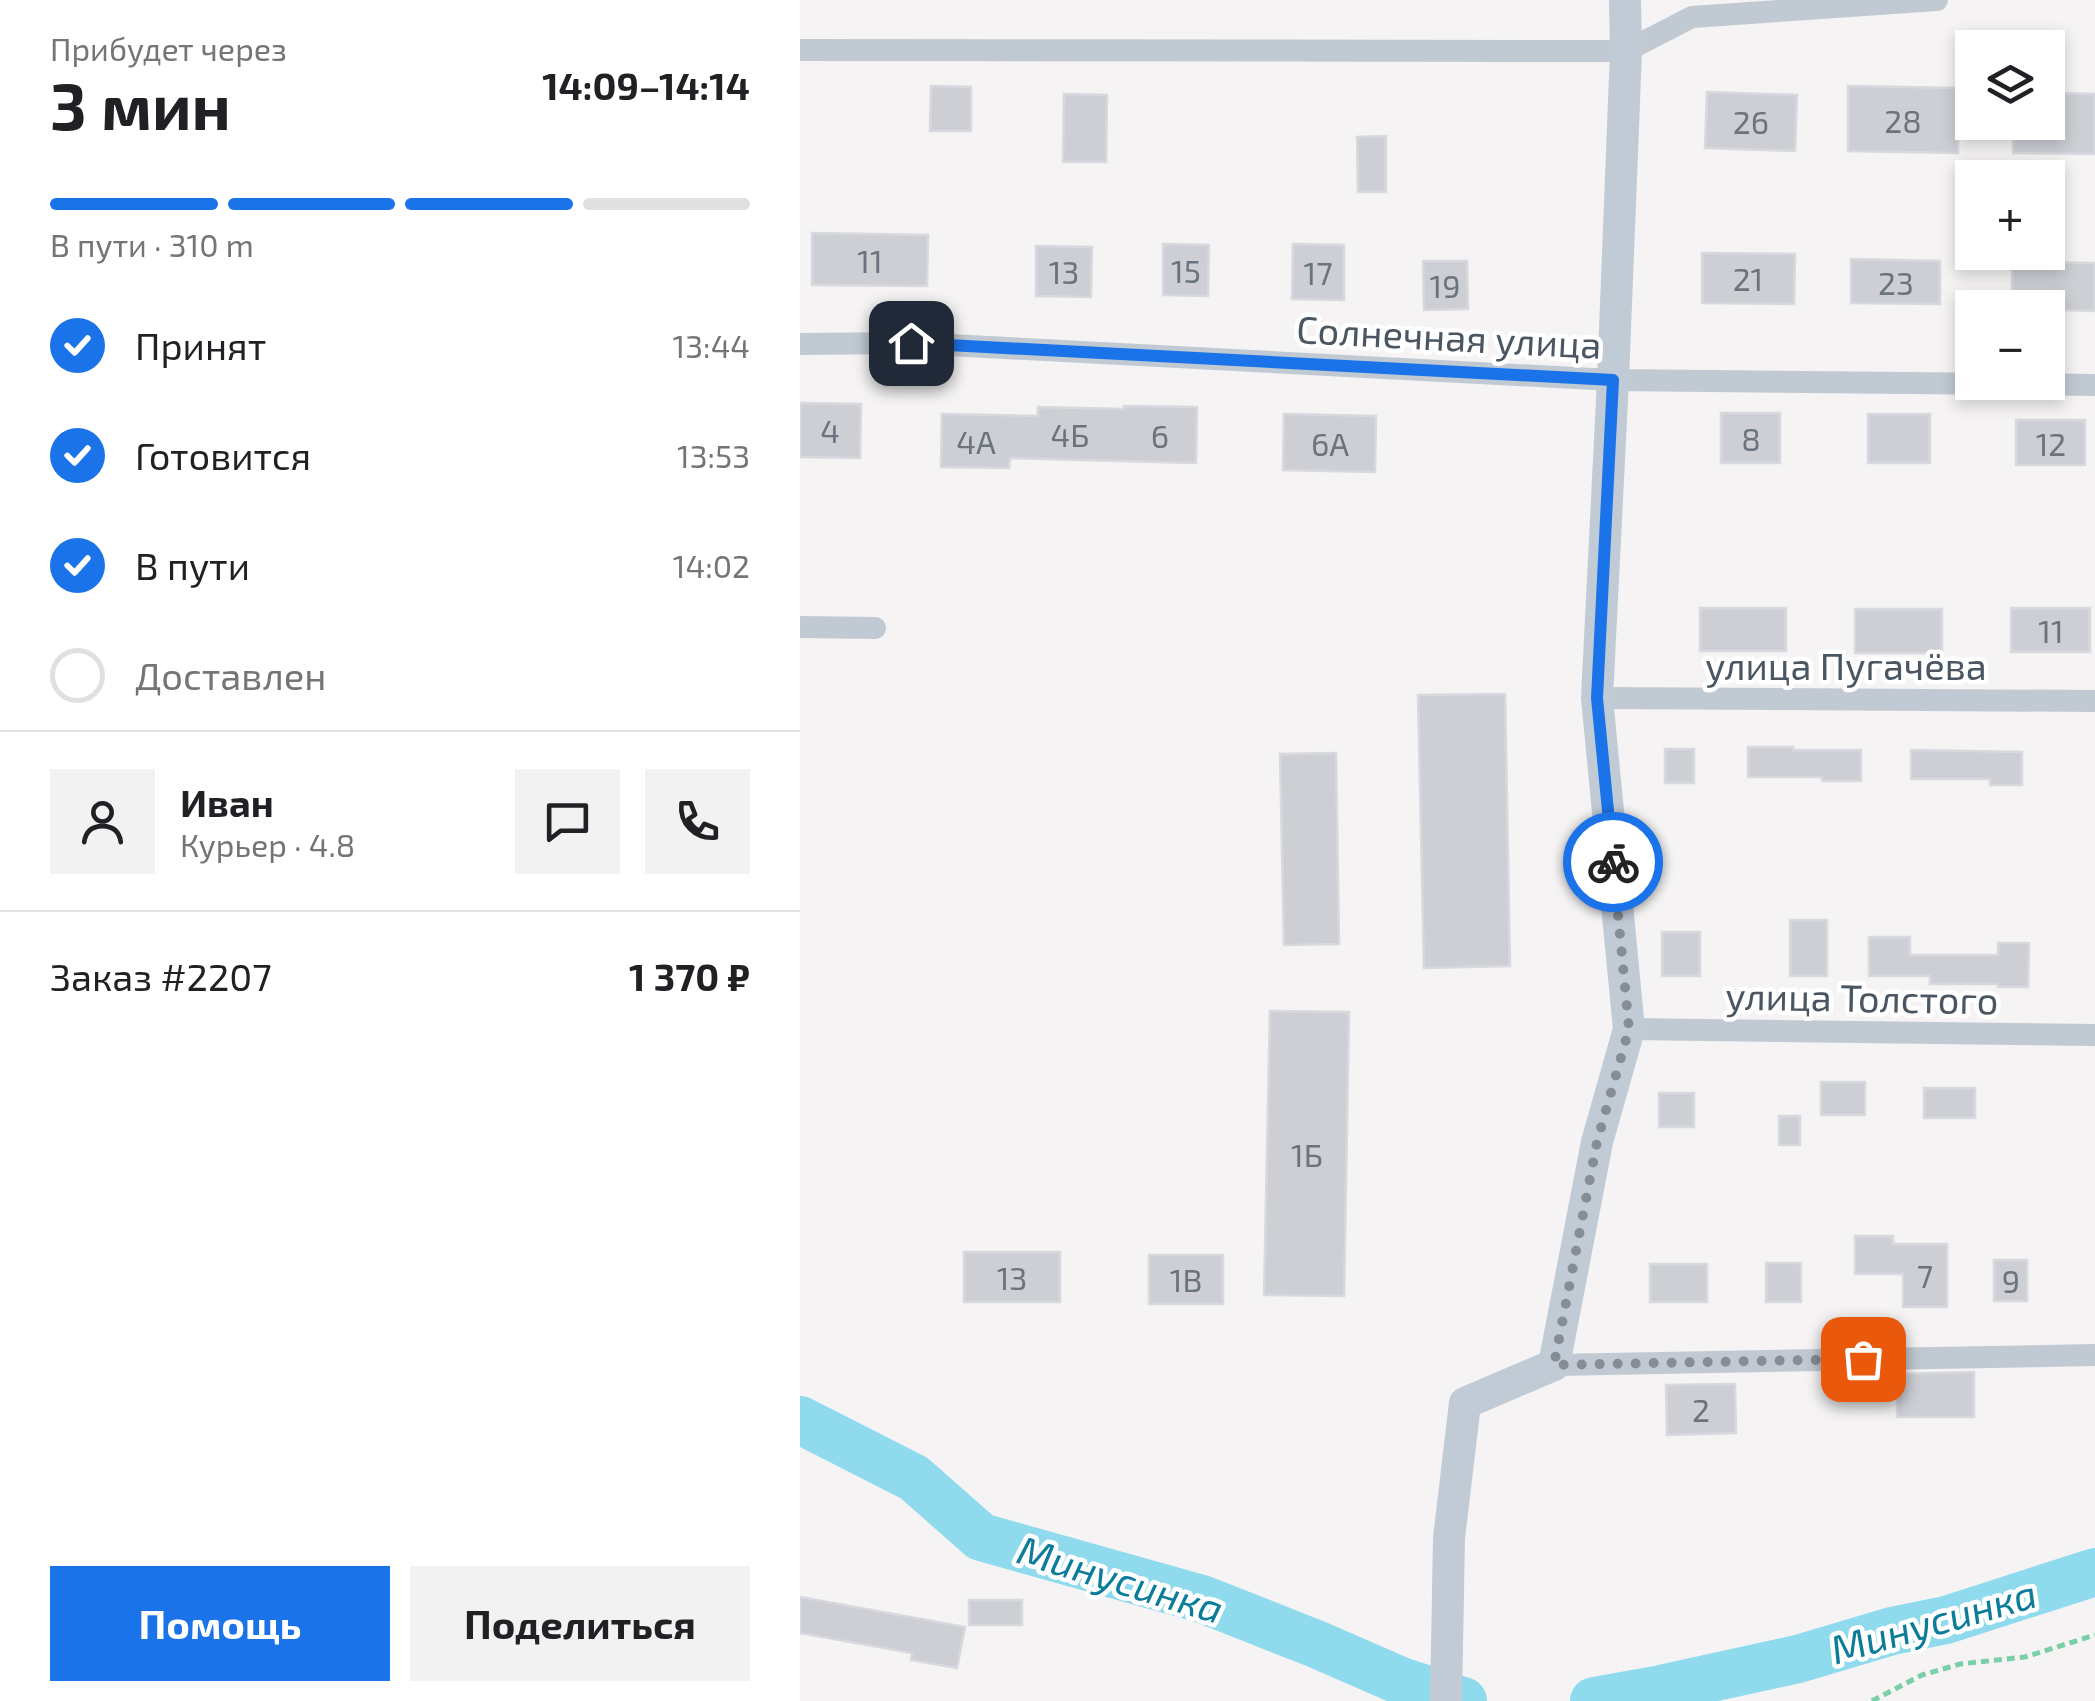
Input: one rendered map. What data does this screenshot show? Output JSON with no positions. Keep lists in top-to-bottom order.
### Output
{
  "streets": {
    "street": ["Солнечная улица", "улица Пугачёва", "улица Толстого"]
  },
  "water": ["Минусинка"],
  "house_numbers": [
    "28",
    "26",
    "11",
    "15",
    "13",
    "17",
    "21",
    "23",
    "19",
    "4",
    "4Б",
    "6",
    "8",
    "4А",
    "6А",
    "12",
    "11",
    "1Б",
    "7",
    "1З",
    "1В",
    "9",
    "2"
  ],
  "page": {
    "heading": ["3 мин", "Прибудет через", "14:09–14:14"],
    "panel": [
      "Иван",
      "Курьер · 4.8",
      "Заказ #2207",
      "1 370 ₽"
    ],
    "map_buttons": ["+", "−"],
    "bar": "В пути · 310 m",
    "list": [
      ["Принят", "13:44"],
      ["Готовится", "13:53"],
      ["В пути", "14:02"],
      "Доставлен"
    ],
    "buttons": ["Помощь", "Поделиться"]
  }
}
